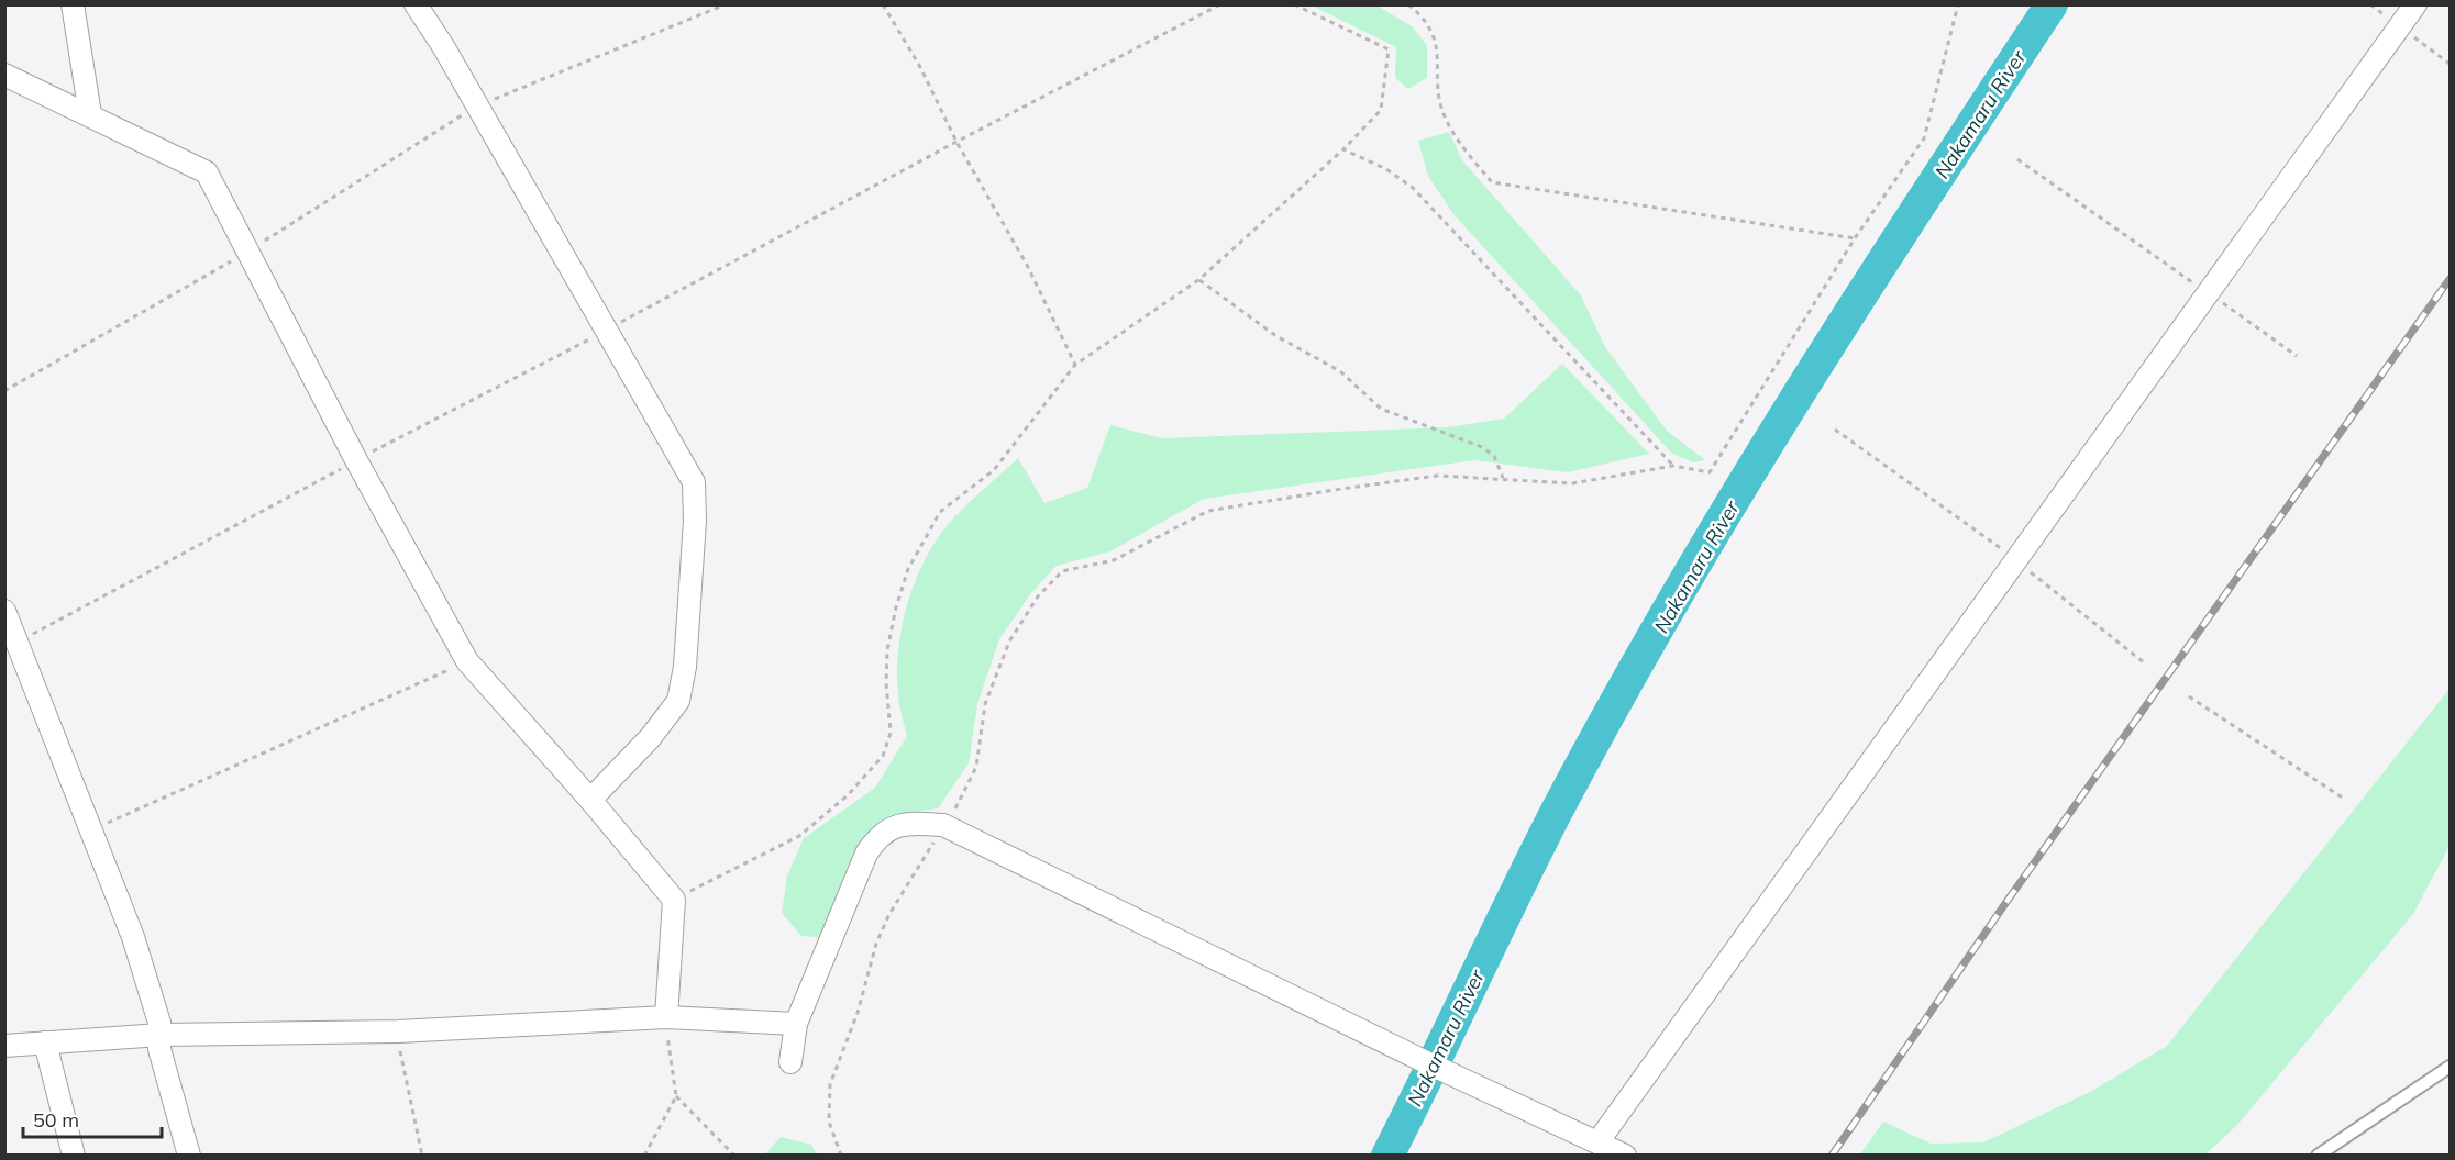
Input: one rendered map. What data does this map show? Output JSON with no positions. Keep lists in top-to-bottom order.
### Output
{
  "water": ["Nakamaru River"],
  "scale_bar": "50 m"
}
